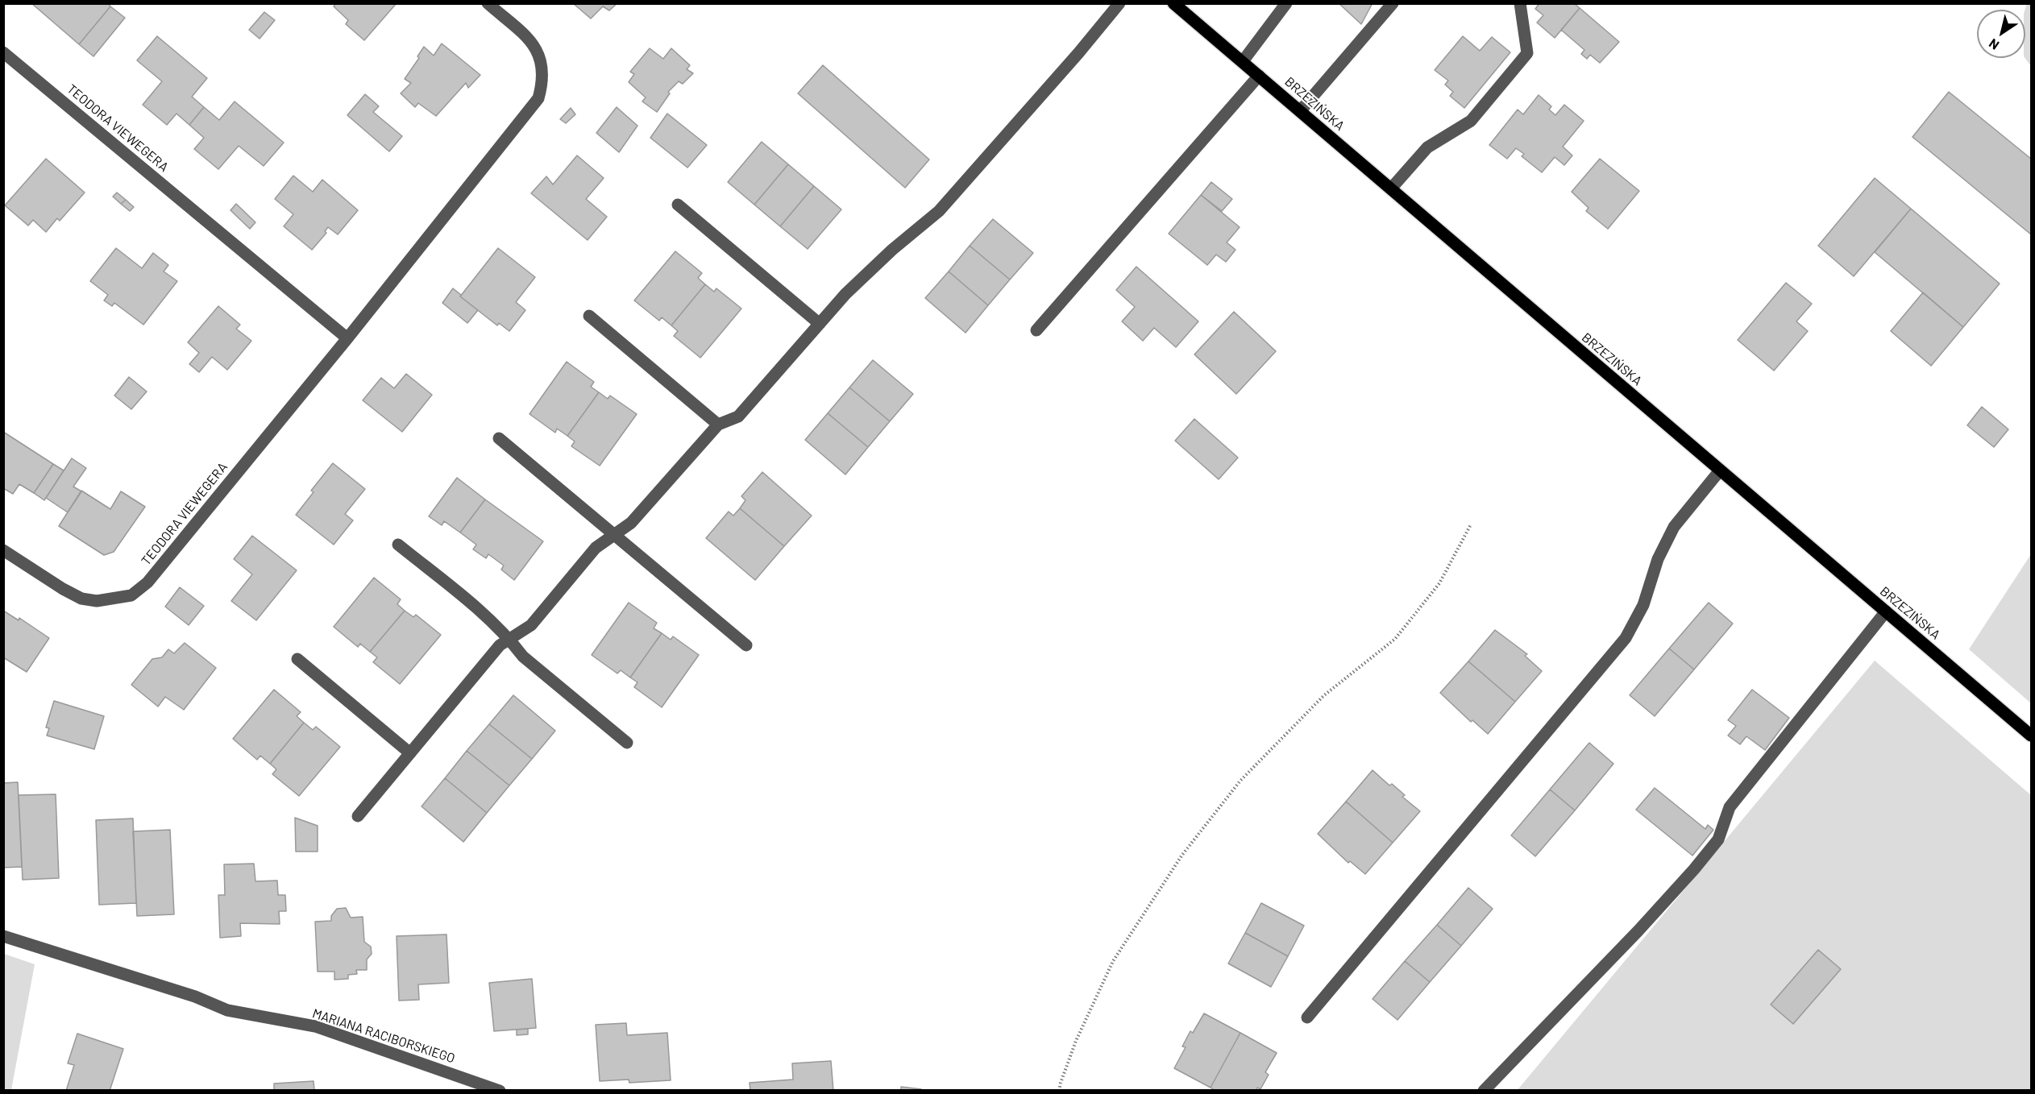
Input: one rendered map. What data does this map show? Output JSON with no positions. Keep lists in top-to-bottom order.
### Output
{
  "streets": {
    "main road": ["BRZEZIŃSKA"],
    "street": ["TEODORA VIEWEGERA", "MARIANA RACIBORSKIEGO"]
  },
  "north": "bottom left"
}
